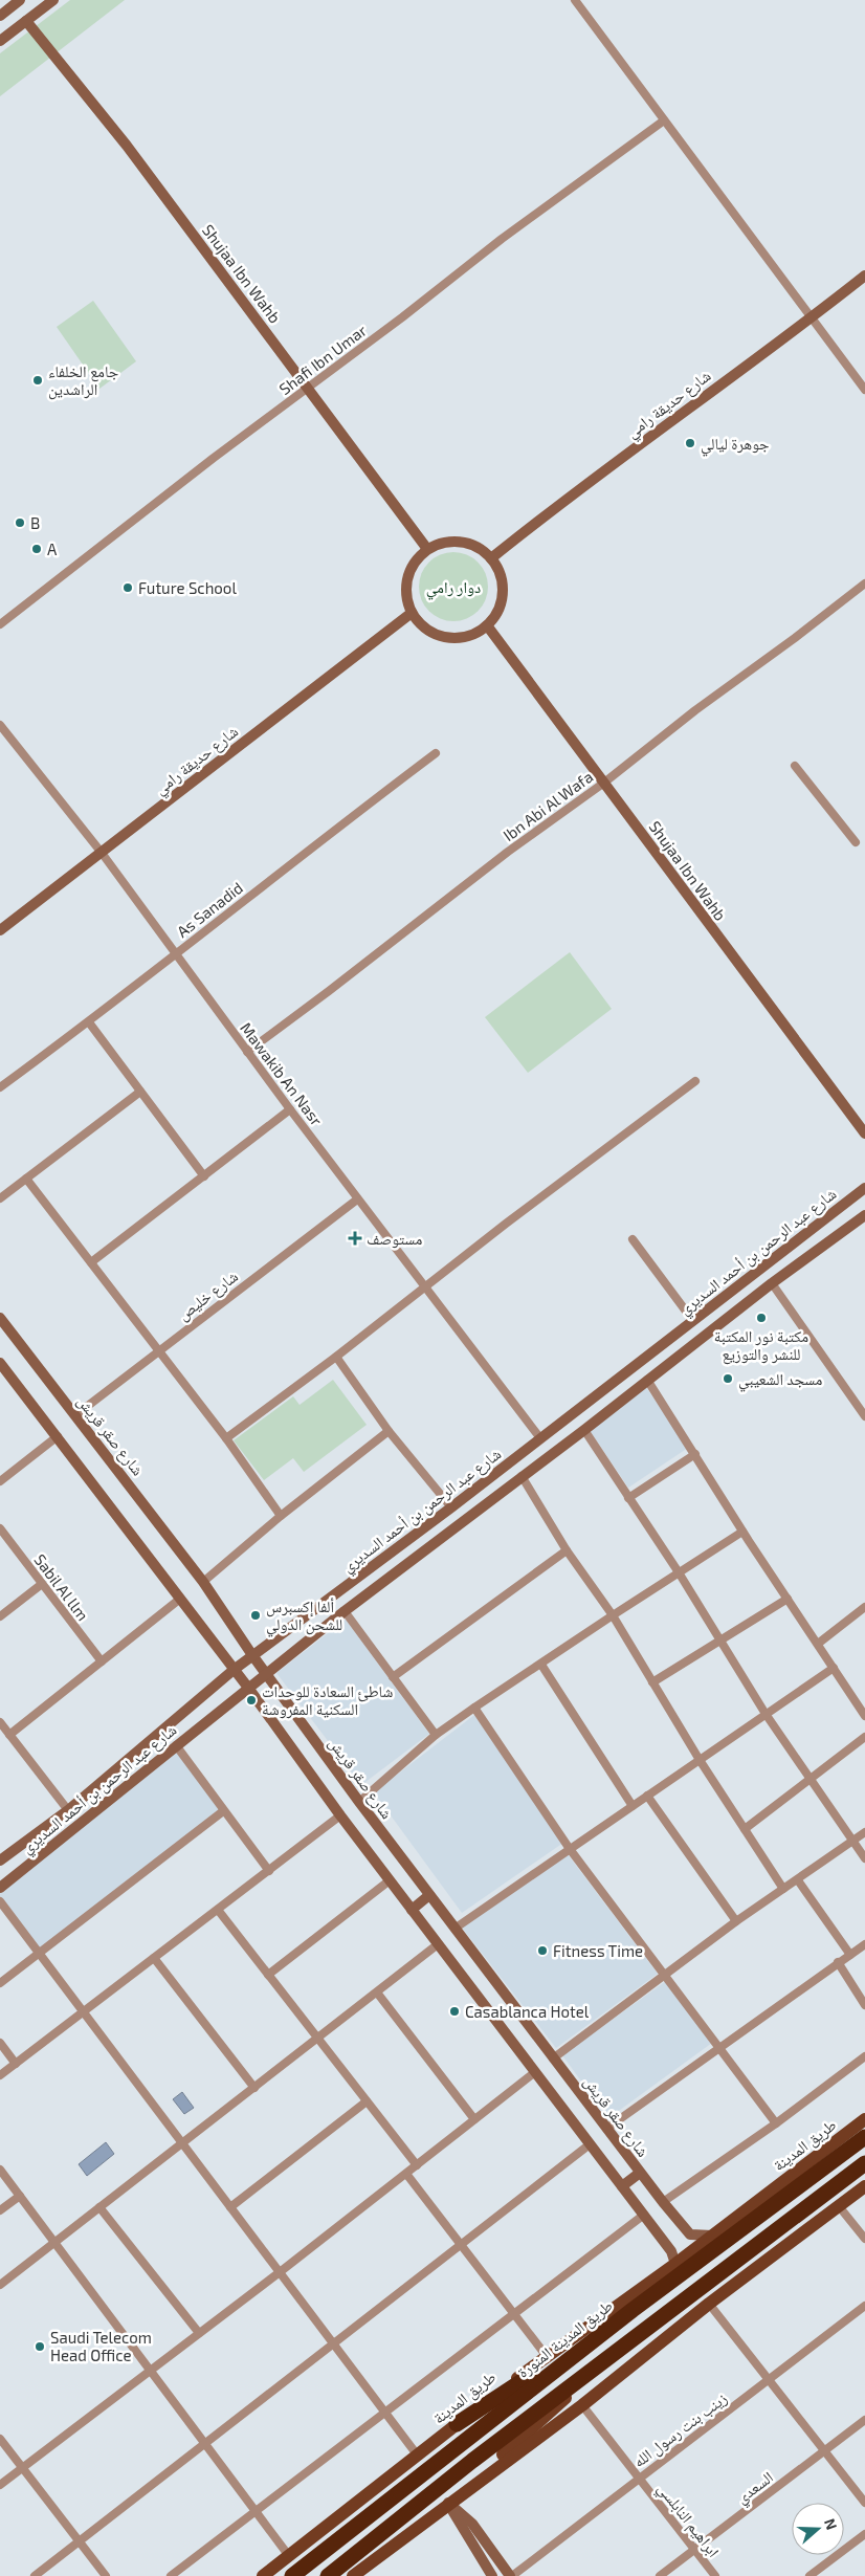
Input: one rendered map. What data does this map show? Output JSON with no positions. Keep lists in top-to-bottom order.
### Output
{
  "streets": {
    "highway": ["طريق المدينة المنورة"],
    "main road": ["طريق المدينة"],
    "street": [
      "Shujaa Ibn Wahb",
      "Shafi Ibn Umar",
      "شارع حديقة رامي",
      "Ibn Abi Al Wafa",
      "As Sanadid",
      "Mawakib An Nasr",
      "شارع عبد الرحمن بن أحمد السديري",
      "شارع خليص",
      "شارع صقر قريش",
      "Sabil Al llm",
      "زينب بنت رسول الله",
      "السعدي",
      "ابراهيم النابلسي"
    ]
  },
  "crossings": [
    ["Shujaa Ibn Wahb", "Shafi Ibn Umar"],
    ["Shujaa Ibn Wahb", "شارع حديقة رامي"],
    ["Shujaa Ibn Wahb", "Ibn Abi Al Wafa"],
    ["شارع حديقة رامي", "Mawakib An Nasr"],
    ["Ibn Abi Al Wafa", "Mawakib An Nasr"],
    ["As Sanadid", "Mawakib An Nasr"],
    ["Mawakib An Nasr", "شارع عبد الرحمن بن أحمد السديري"],
    ["Mawakib An Nasr", "شارع خليص"],
    ["شارع عبد الرحمن بن أحمد السديري", "شارع صقر قريش"],
    ["شارع خليص", "شارع صقر قريش"],
    ["شارع صقر قريش", "طريق المدينة"],
    ["زينب بنت رسول الله", "ابراهيم النابلسي"],
    ["السعدي", "ابراهيم النابلسي"]
  ],
  "parks": ["دوار رامي"],
  "places": {
    "other": [
      "جامع الخلفاء الراشدين",
      "جوهرة ليالي",
      "B",
      "A",
      "Future School",
      "مكتبة نور المكتبة للنشر والتوزيع",
      "مسجد الشعيبي",
      "ألفا إكسبرس للشحن الدولي",
      "شاطئ السعادة للوحدات السكنية المفروشة",
      "Fitness Time",
      "Casablanca Hotel",
      "Saudi Telecom Head Office"
    ],
    "health": ["مستوصف"]
  },
  "north": "right"
}
